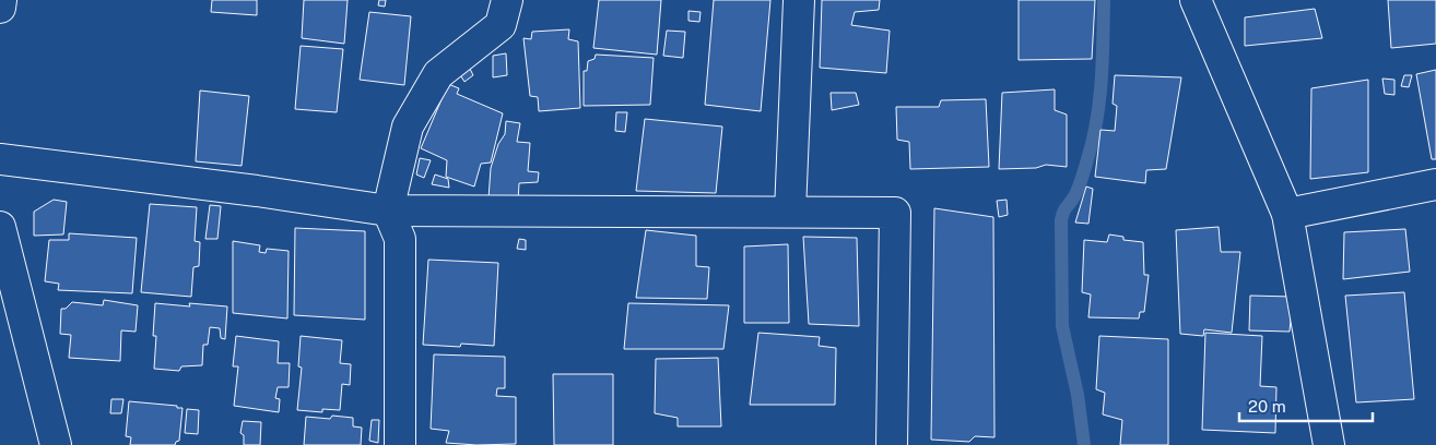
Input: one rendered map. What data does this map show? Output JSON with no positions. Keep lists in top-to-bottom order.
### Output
{
  "scale_bar": "20 m"
}
